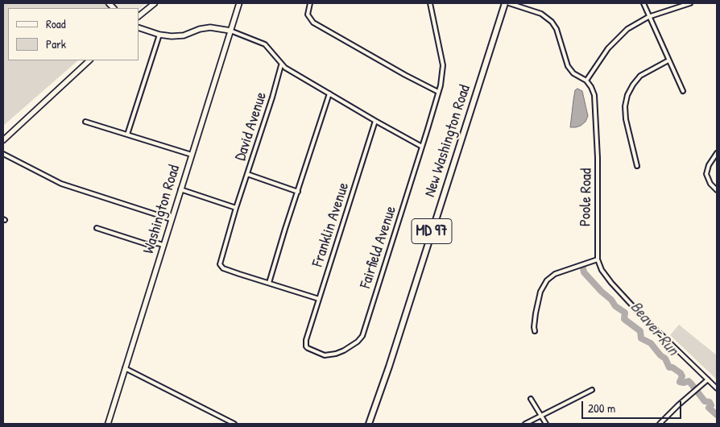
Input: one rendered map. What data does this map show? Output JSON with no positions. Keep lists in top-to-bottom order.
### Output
{
  "streets": {
    "main road": ["New Washington Road", "Washington Road", "MD 97"],
    "street": [
      "David Avenue",
      "Poole Road",
      "Franklin Avenue",
      "Fairfield Avenue"
    ]
  },
  "crossings": [
    ["Franklin Avenue", "Fairfield Avenue"]
  ],
  "water": ["Beaver Run"],
  "legend": ["Road", "Park"],
  "scale_bar": "200 m"
}
